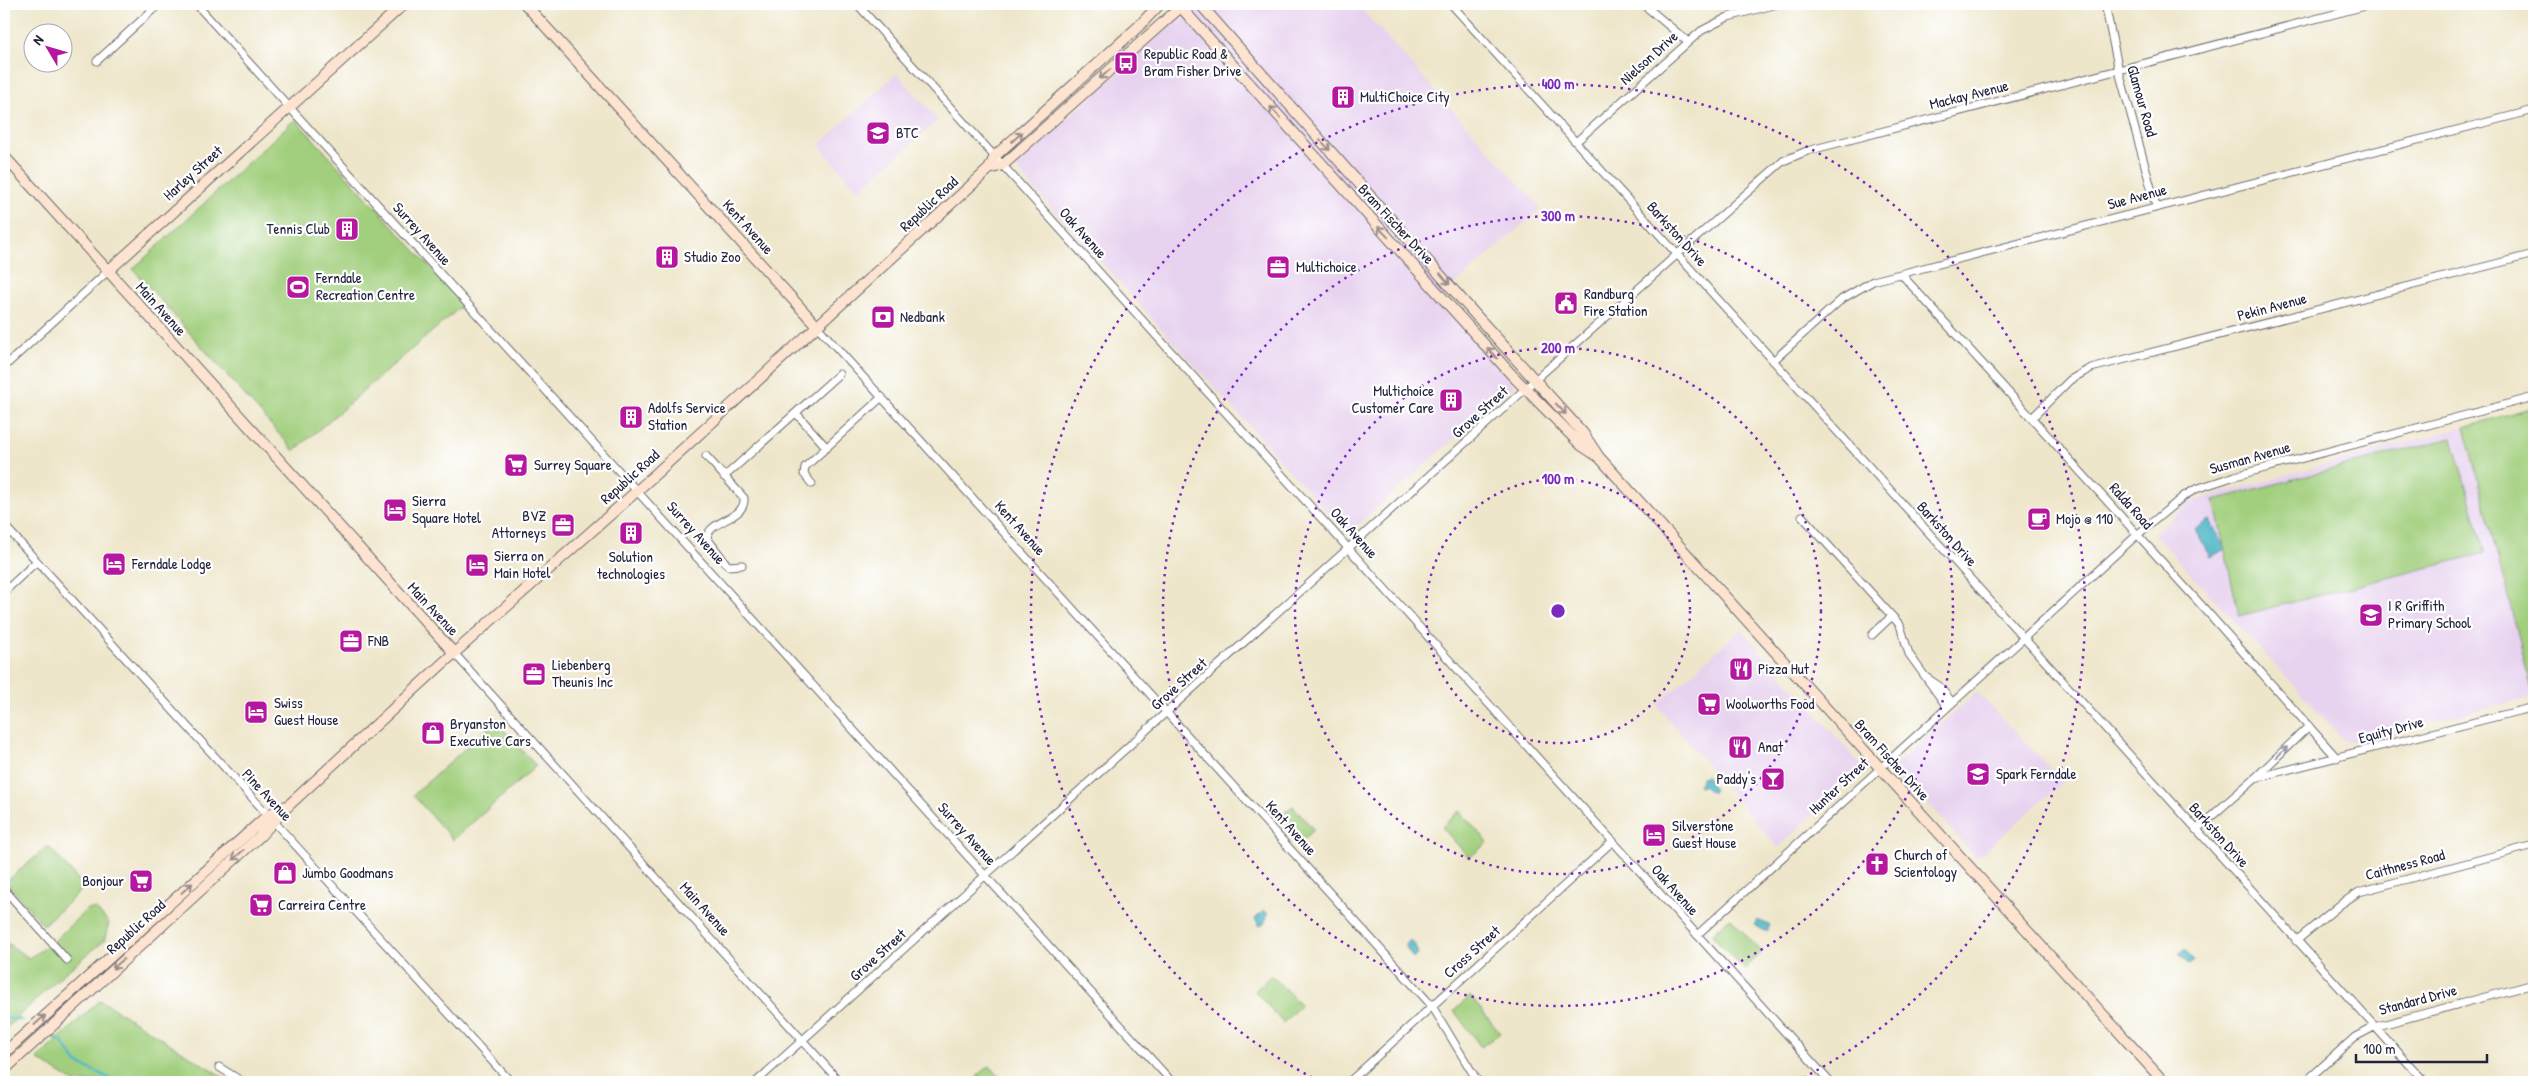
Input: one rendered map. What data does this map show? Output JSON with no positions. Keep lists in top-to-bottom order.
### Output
{
  "streets": {
    "main road": [
      "Harley Street",
      "Republic Road",
      "Bram Fischer Drive",
      "Kent Avenue",
      "Main Avenue"
    ],
    "street": [
      "Nielson Drive",
      "Mackay Avenue",
      "Glamour Road",
      "Sue Avenue",
      "Oak Avenue",
      "Surrey Avenue",
      "Barkston Drive",
      "Pekin Avenue",
      "Grove Street",
      "Susman Avenue",
      "Ralda Road",
      "Equity Drive",
      "Hunter Street",
      "Pine Avenue",
      "Caithness Road",
      "Cross Street",
      "Standard Drive"
    ]
  },
  "crossings": [
    ["Nielson Drive", "Barkston Drive"],
    ["Mackay Avenue", "Glamour Road"],
    ["Mackay Avenue", "Barkston Drive"],
    ["Mackay Avenue", "Grove Street"],
    ["Glamour Road", "Sue Avenue"],
    ["Harley Street", "Surrey Avenue"],
    ["Harley Street", "Main Avenue"],
    ["Sue Avenue", "Barkston Drive"],
    ["Sue Avenue", "Ralda Road"],
    ["Republic Road", "Bram Fischer Drive"],
    ["Republic Road", "Kent Avenue"],
    ["Republic Road", "Oak Avenue"],
    ["Republic Road", "Surrey Avenue"],
    ["Republic Road", "Main Avenue"],
    ["Republic Road", "Pine Avenue"],
    ["Bram Fischer Drive", "Grove Street"],
    ["Bram Fischer Drive", "Hunter Street"],
    ["Kent Avenue", "Grove Street"],
    ["Kent Avenue", "Cross Street"],
    ["Oak Avenue", "Grove Street"],
    ["Oak Avenue", "Hunter Street"],
    ["Oak Avenue", "Cross Street"],
    ["Surrey Avenue", "Grove Street"],
    ["Barkston Drive", "Susman Avenue"],
    ["Barkston Drive", "Equity Drive"],
    ["Barkston Drive", "Hunter Street"],
    ["Barkston Drive", "Caithness Road"],
    ["Barkston Drive", "Standard Drive"],
    ["Pekin Avenue", "Ralda Road"],
    ["Main Avenue", "Grove Street"],
    ["Susman Avenue", "Ralda Road"],
    ["Susman Avenue", "Hunter Street"],
    ["Ralda Road", "Equity Drive"]
  ],
  "places": {
    "bus stop": ["Republic Road & Bram Fisher Drive"],
    "building": [
      "MultiChoice City",
      "Tennis Club",
      "Studio Zoo",
      "Multichoice Customer Care",
      "Adolfs Service Station",
      "Solution technologies"
    ],
    "school or university": ["BTC", "I R Griffith Primary School", "Spark Ferndale"],
    "office": [
      "Multichoice",
      "BVZ Attorneys",
      "FNB",
      "Liebenberg Theunis Inc"
    ],
    "sports": ["Ferndale Recreation Centre"],
    "public building": ["Randburg Fire Station"],
    "bank": ["Nedbank"],
    "supermarket": [
      "Surrey Square",
      "Woolworths Food",
      "Bonjour",
      "Carreira Centre"
    ],
    "hotel": [
      "Sierra Square Hotel",
      "Ferndale Lodge",
      "Sierra on Main Hotel",
      "Swiss Guest House",
      "Silverstone Guest House"
    ],
    "cafe": ["Mojo @ 110"],
    "restaurant": ["Pizza Hut", "Anat"],
    "shop": ["Bryanston Executive Cars", "Jumbo Goodmans"],
    "bar": ["Paddy's"],
    "church": ["Church of Scientology"]
  },
  "scale_bar": "100 m",
  "north": "top left",
  "rings": [
    "400 m",
    "300 m",
    "200 m",
    "100 m"
  ]
}
